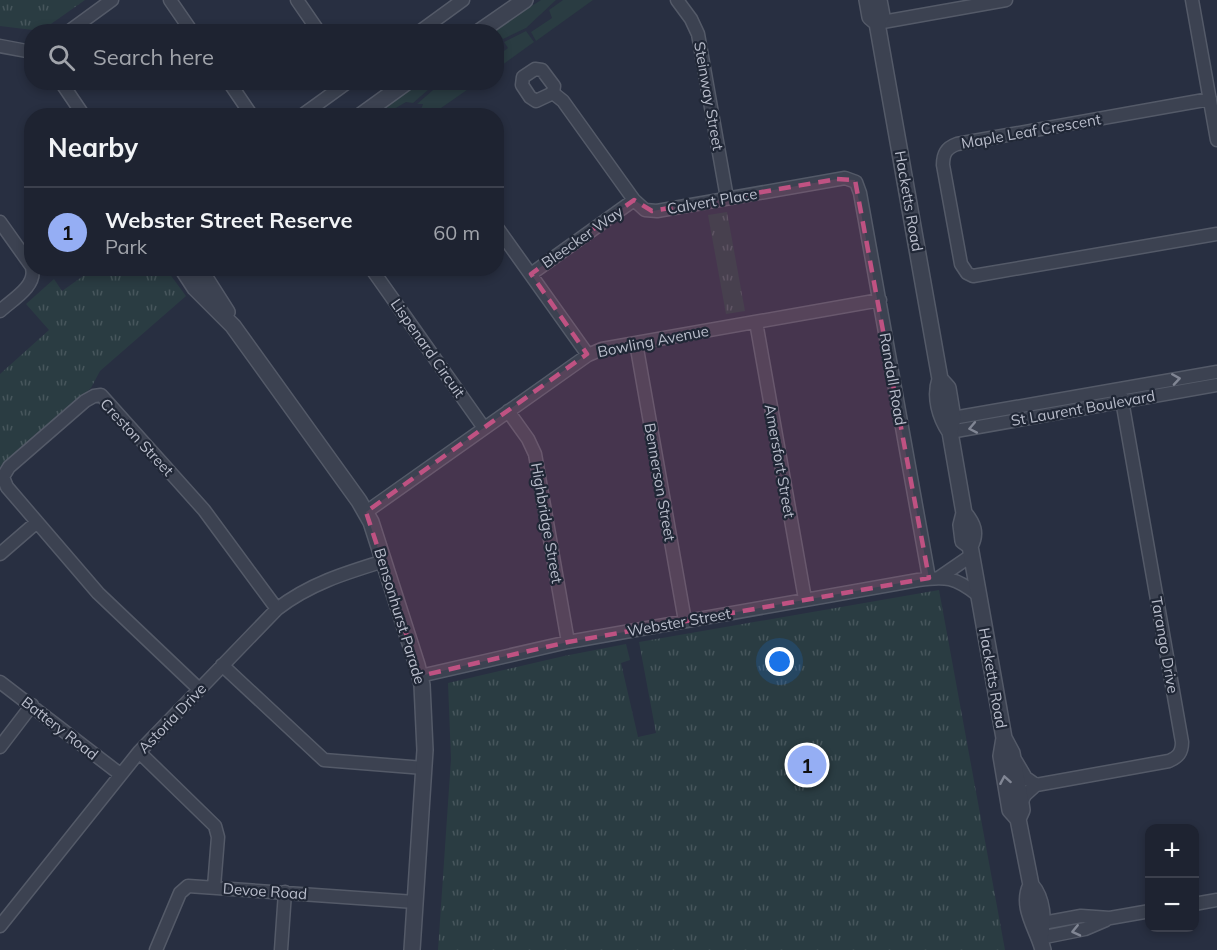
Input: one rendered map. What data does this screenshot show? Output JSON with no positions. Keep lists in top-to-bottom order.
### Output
{
  "streets": {
    "street": [
      "Steinway Street",
      "Maple Leaf Crescent",
      "Calvert Place",
      "Hacketts Road",
      "Bleecker Way",
      "Bowling Avenue",
      "Lispenard Circuit",
      "Randall Road",
      "St Laurent Boulevard",
      "Creston Street",
      "Amersfort Street",
      "Bennerson Street",
      "Highbridge Street",
      "Bensonhurst Parade",
      "Webster Street",
      "Tarango Drive",
      "Astoria Drive",
      "Battery Road",
      "Devoe Road"
    ]
  },
  "crossings": [
    ["Steinway Street", "Calvert Place"],
    ["Calvert Place", "Bleecker Way"],
    ["Calvert Place", "Randall Road"],
    ["Hacketts Road", "St Laurent Boulevard"],
    ["Hacketts Road", "Webster Street"],
    ["Bowling Avenue", "Lispenard Circuit"],
    ["Bowling Avenue", "Randall Road"],
    ["Bowling Avenue", "Amersfort Street"],
    ["Bowling Avenue", "Bennerson Street"],
    ["Bowling Avenue", "Highbridge Street"],
    ["Bowling Avenue", "Bensonhurst Parade"],
    ["Randall Road", "Webster Street"],
    ["St Laurent Boulevard", "Tarango Drive"],
    ["Creston Street", "Astoria Drive"],
    ["Amersfort Street", "Webster Street"],
    ["Bennerson Street", "Webster Street"],
    ["Highbridge Street", "Webster Street"],
    ["Bensonhurst Parade", "Webster Street"],
    ["Bensonhurst Parade", "Astoria Drive"],
    ["Bensonhurst Parade", "Devoe Road"],
    ["Astoria Drive", "Battery Road"]
  ],
  "page": {
    "search": "Search here",
    "heading": "Nearby",
    "list": [
      {
        "mark": "1",
        "name": "Webster Street Reserve",
        "note": "Park",
        "value": "60 m"
      }
    ],
    "pins": "1",
    "map_buttons": ["+", "−"]
  }
}
